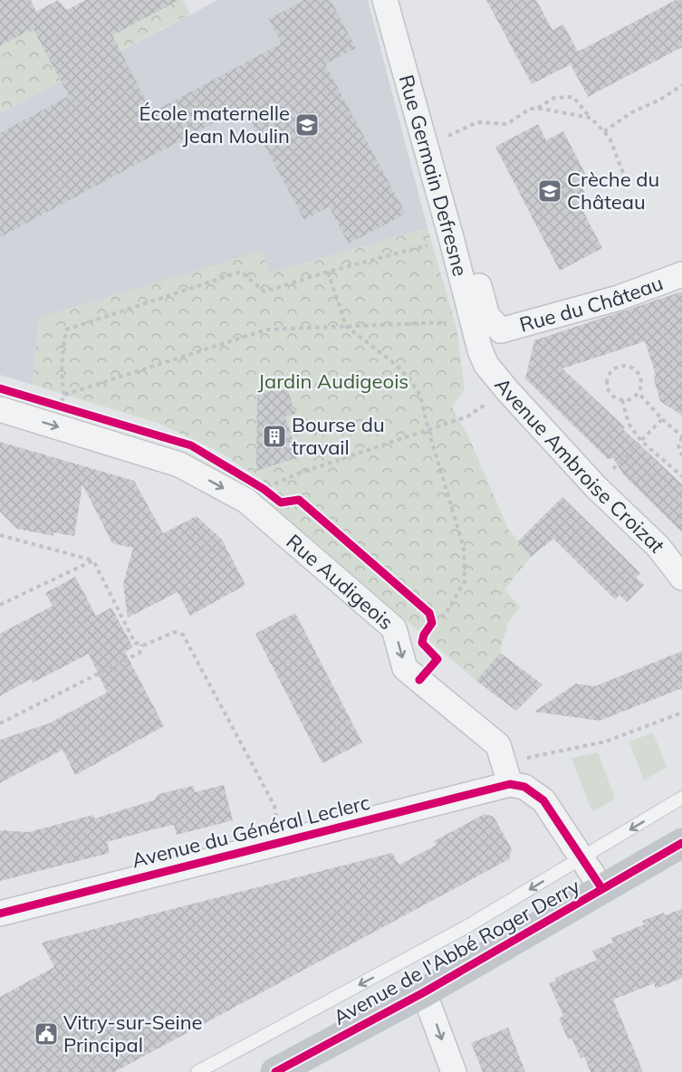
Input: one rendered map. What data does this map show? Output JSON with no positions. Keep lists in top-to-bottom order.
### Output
{
  "streets": {
    "main road": ["Avenue de l'Abbé Roger Derry"],
    "street": [
      "Rue Germain Defresne",
      "Rue du Château",
      "Avenue Ambroise Croizat",
      "Rue Audigeois",
      "Avenue du Général Leclerc"
    ]
  },
  "crossings": [
    ["Rue Germain Defresne", "Rue du Château"],
    ["Rue Germain Defresne", "Avenue Ambroise Croizat"],
    ["Rue du Château", "Avenue Ambroise Croizat"],
    ["Rue Audigeois", "Avenue du Général Leclerc"]
  ],
  "one_way": ["Rue Audigeois", "Avenue de l'Abbé Roger Derry"],
  "parks": ["Jardin Audigeois"],
  "places": {
    "school or university": ["École maternelle Jean Moulin", "Crèche du Château"],
    "building": ["Bourse du travail"],
    "public building": ["Vitry-sur-Seine Principal"]
  }
}
